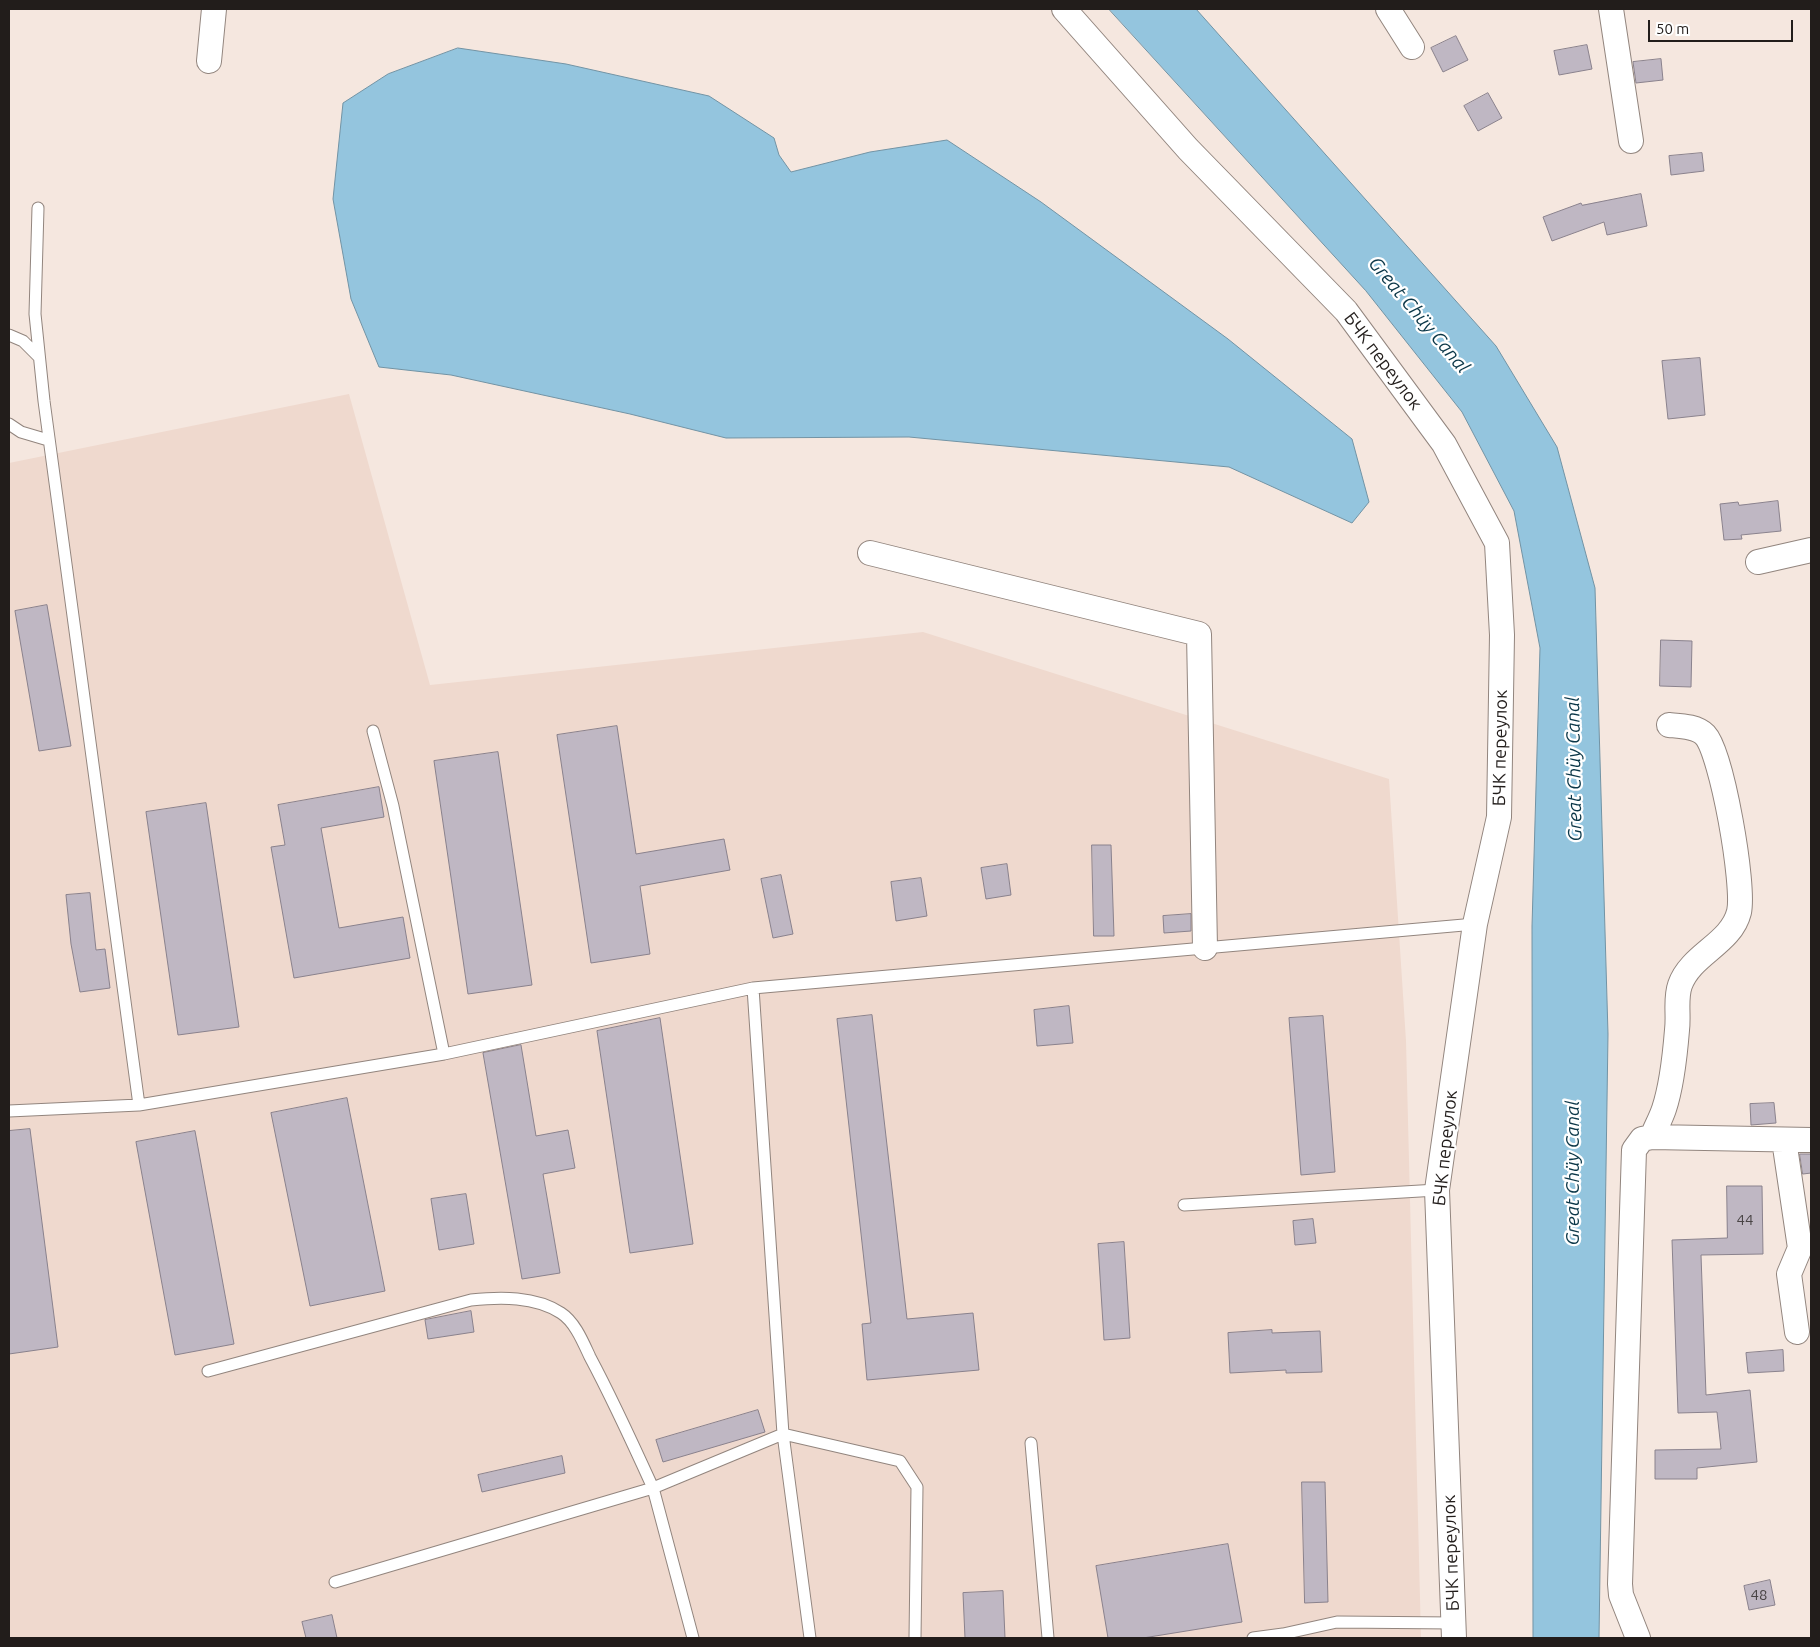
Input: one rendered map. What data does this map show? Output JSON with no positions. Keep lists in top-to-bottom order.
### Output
{
  "streets": {
    "street": ["БЧК переулок"]
  },
  "water": ["Great Chüy Canal"],
  "house_numbers": ["44", "48"],
  "scale_bar": "50 m"
}
